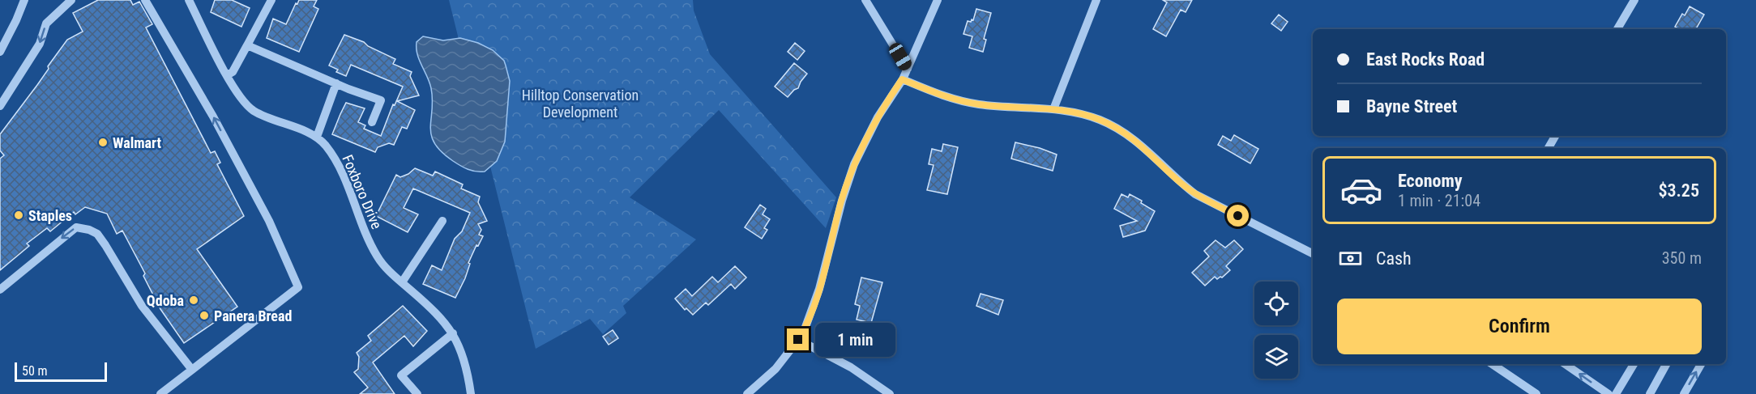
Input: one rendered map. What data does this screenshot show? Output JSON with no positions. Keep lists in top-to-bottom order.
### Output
{
  "streets": {
    "street": ["Foxboro Drive"]
  },
  "parks": ["Hilltop Conservation Development"],
  "places": [
    "Walmart",
    "Staples",
    "Qdoba",
    "Panera Bread"
  ],
  "scale_bar": "50 m",
  "page": {
    "banner": ["East Rocks Road", "Bayne Street"],
    "list": [
      {
        "name": "Economy",
        "note": "1 min · 21:04",
        "value": "$3.25"
      }
    ],
    "pay": ["Cash", "350 m"],
    "buttons": "Confirm",
    "bubble": "1 min",
    "scale": "50 m"
  }
}
